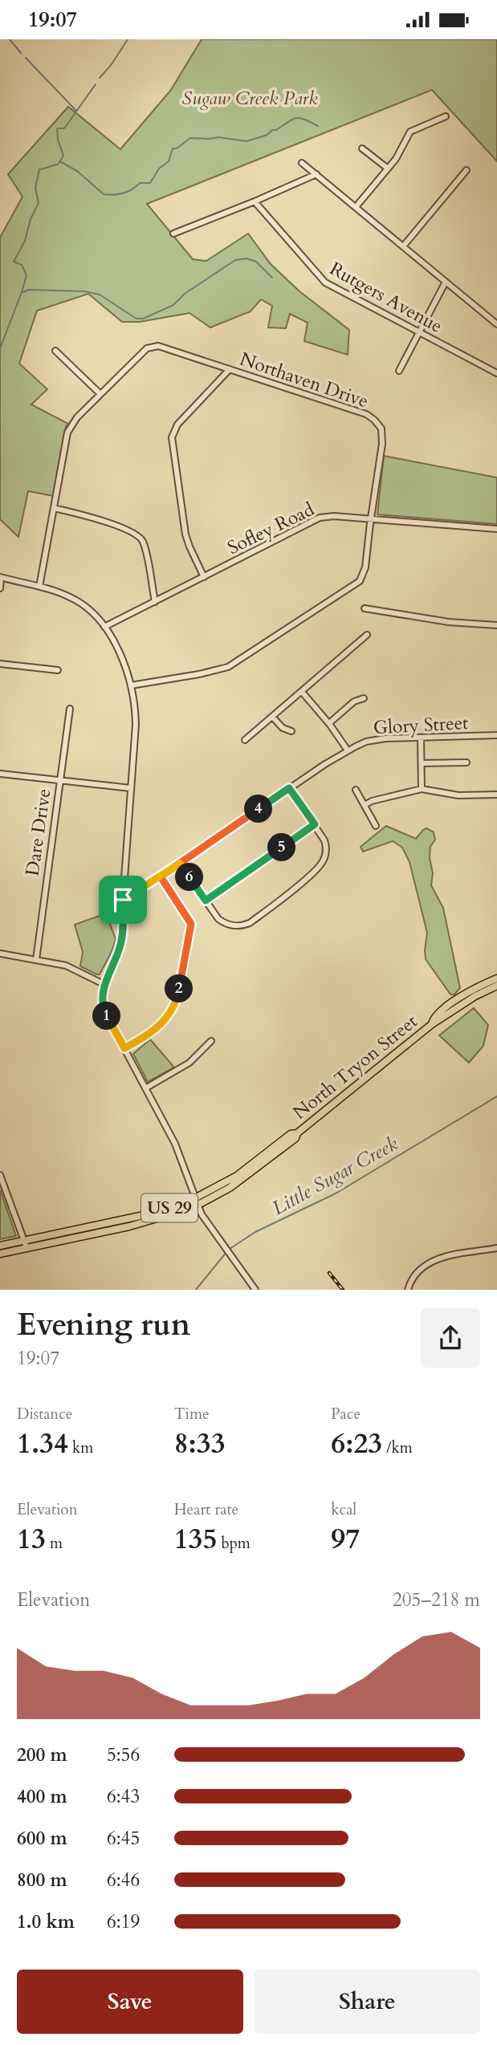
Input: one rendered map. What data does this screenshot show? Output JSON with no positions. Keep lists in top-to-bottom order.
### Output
{
  "streets": {
    "main road": ["North Tryon Street", "US 29"],
    "street": [
      "Rutgers Avenue",
      "Northaven Drive",
      "Sofley Road",
      "Glory Street",
      "Dare Drive"
    ]
  },
  "crossings": [
    ["Northaven Drive", "Sofley Road"]
  ],
  "water": ["Little Sugar Creek"],
  "parks": ["Sugaw Creek Park"],
  "page": {
    "status": "19:07",
    "pins": [
      "4",
      "5",
      "6",
      "2",
      "1"
    ],
    "heading": ["Evening run", "19:07"],
    "stats": [
      ["Distance", "1.34 km"],
      ["Time", "8:33"],
      ["Pace", "6:23 /km"],
      ["Elevation", "13 m"],
      ["Heart rate", "135 bpm"],
      ["kcal", "97"]
    ],
    "chart": ["Elevation", "205–218 m"],
    "list": [
      {
        "name": "200 m",
        "note": "5:56"
      },
      {
        "name": "400 m",
        "note": "6:43"
      },
      {
        "name": "600 m",
        "note": "6:45"
      },
      {
        "name": "800 m",
        "note": "6:46"
      },
      {
        "name": "1.0 km",
        "note": "6:19"
      }
    ],
    "buttons": ["Save", "Share"]
  }
}
